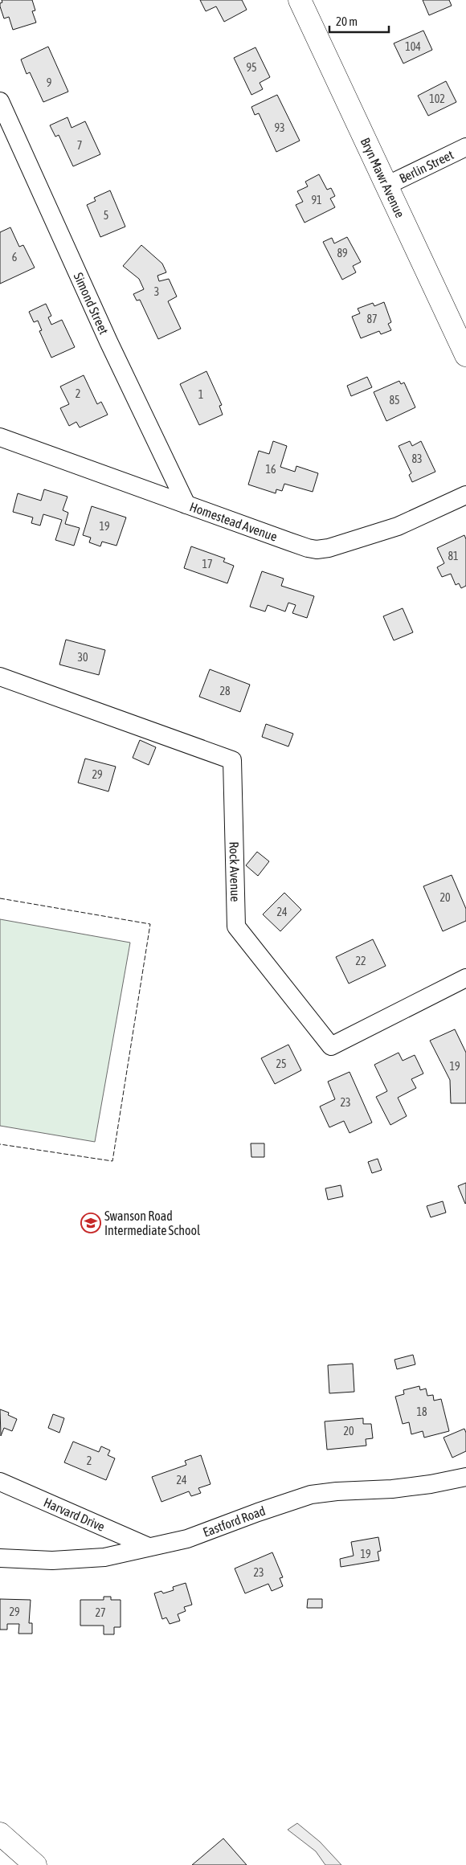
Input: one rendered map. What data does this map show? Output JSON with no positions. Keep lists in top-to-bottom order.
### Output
{
  "streets": {
    "street": [
      "Berlin Street",
      "Bryn Mawr Avenue",
      "Simond Street",
      "Homestead Avenue",
      "Rock Avenue",
      "Harvard Drive",
      "Eastford Road"
    ]
  },
  "crossings": [
    ["Berlin Street", "Bryn Mawr Avenue"],
    ["Simond Street", "Homestead Avenue"],
    ["Harvard Drive", "Eastford Road"]
  ],
  "places": {
    "school or university": ["Swanson Road Intermediate School"]
  },
  "house_numbers": [
    "104",
    "95",
    "9",
    "102",
    "93",
    "7",
    "91",
    "5",
    "89",
    "6",
    "3",
    "87",
    "2",
    "1",
    "85",
    "83",
    "16",
    "19",
    "81",
    "17",
    "30",
    "28",
    "29",
    "20",
    "24",
    "22",
    "25",
    "19",
    "23",
    "18",
    "20",
    "2",
    "24",
    "19",
    "23",
    "29",
    "27"
  ],
  "scale_bar": "20 m"
}
